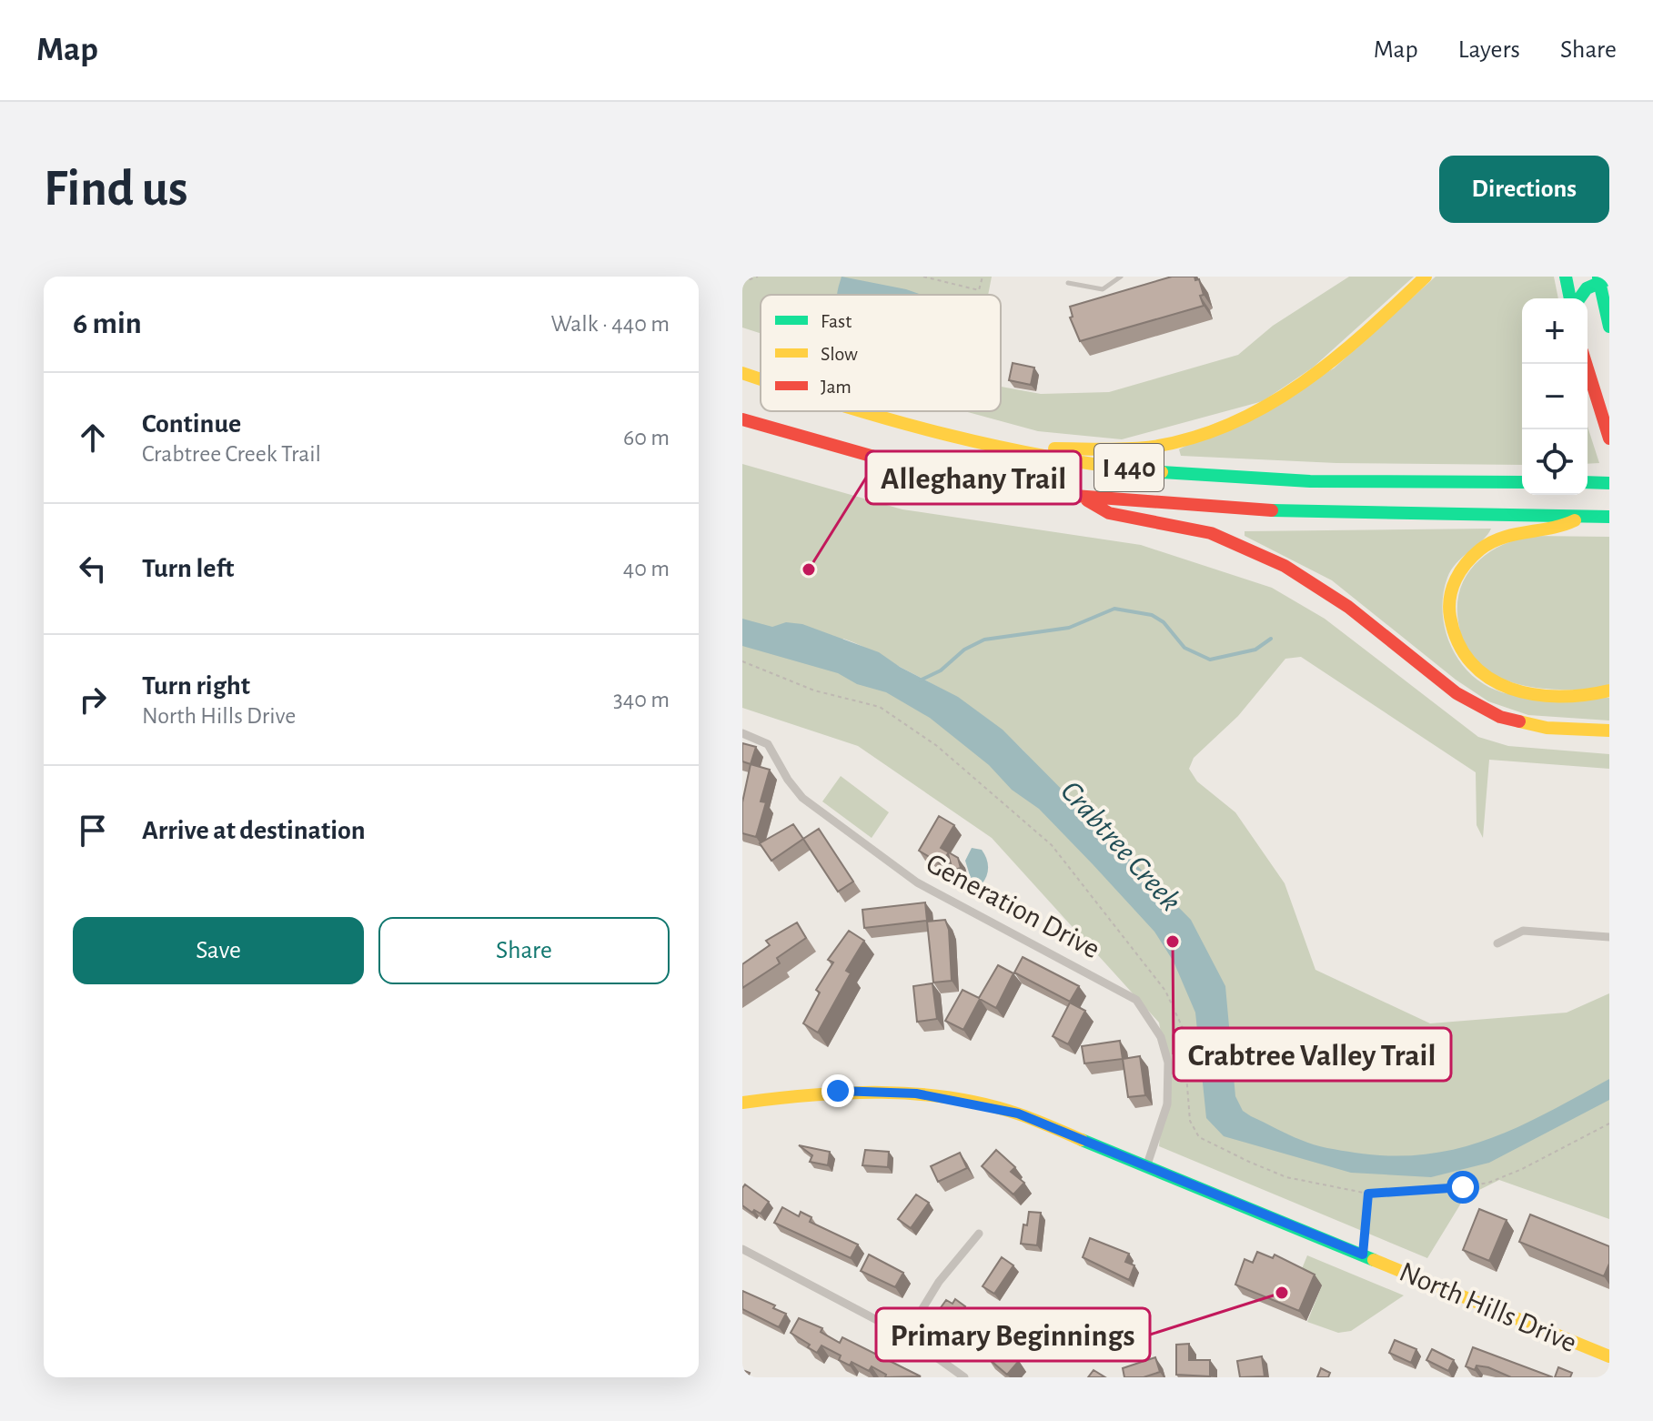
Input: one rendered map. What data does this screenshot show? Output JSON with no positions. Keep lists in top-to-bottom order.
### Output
{
  "streets": {
    "main road": ["I 440", "North Hills Drive"],
    "street": ["Generation Drive"]
  },
  "crossings": [
    ["Generation Drive", "North Hills Drive"]
  ],
  "water": ["Crabtree Creek"],
  "places": ["Alleghany Trail", "Crabtree Valley Trail", "Primary Beginnings"],
  "legend": ["Fast", "Slow", "Jam"],
  "page": {
    "header": "Map",
    "nav": ["Map", "Layers", "Share"],
    "buttons": [
      "Directions",
      ["Save", "Share"]
    ],
    "title": "Find us",
    "heading": ["6 min", "Walk · 440 m"],
    "map_buttons": ["+", "−"],
    "list": [
      ["Continue", "Crabtree Creek Trail", "60 m"],
      ["Turn left", "40 m"],
      ["Turn right", "North Hills Drive", "340 m"],
      "Arrive at destination"
    ]
  }
}
